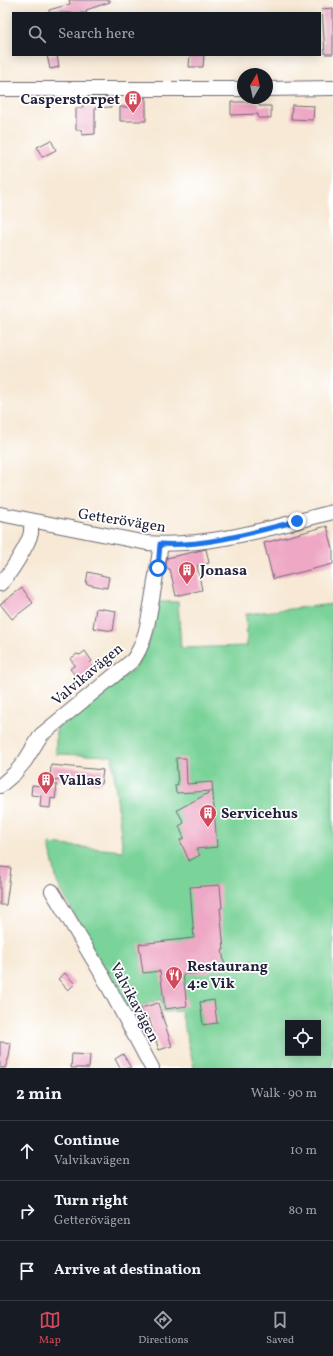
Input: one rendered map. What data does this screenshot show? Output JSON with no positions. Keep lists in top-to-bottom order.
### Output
{
  "streets": {
    "street": ["Getterövägen", "Valvikavägen"]
  },
  "crossings": [
    ["Getterövägen", "Valvikavägen"]
  ],
  "places": {
    "building": [
      "Casperstorpet",
      "Jonasa",
      "Vallas",
      "Servicehus"
    ],
    "restaurant": ["Restaurang 4:e Vik"]
  },
  "north": "top",
  "page": {
    "search": "Search here",
    "heading": ["2 min", "Walk · 90 m"],
    "list": [
      ["Continue", "Valvikavägen", "10 m"],
      ["Turn right", "Getterövägen", "80 m"],
      "Arrive at destination"
    ],
    "nav": ["Map", "Directions", "Saved"]
  }
}
